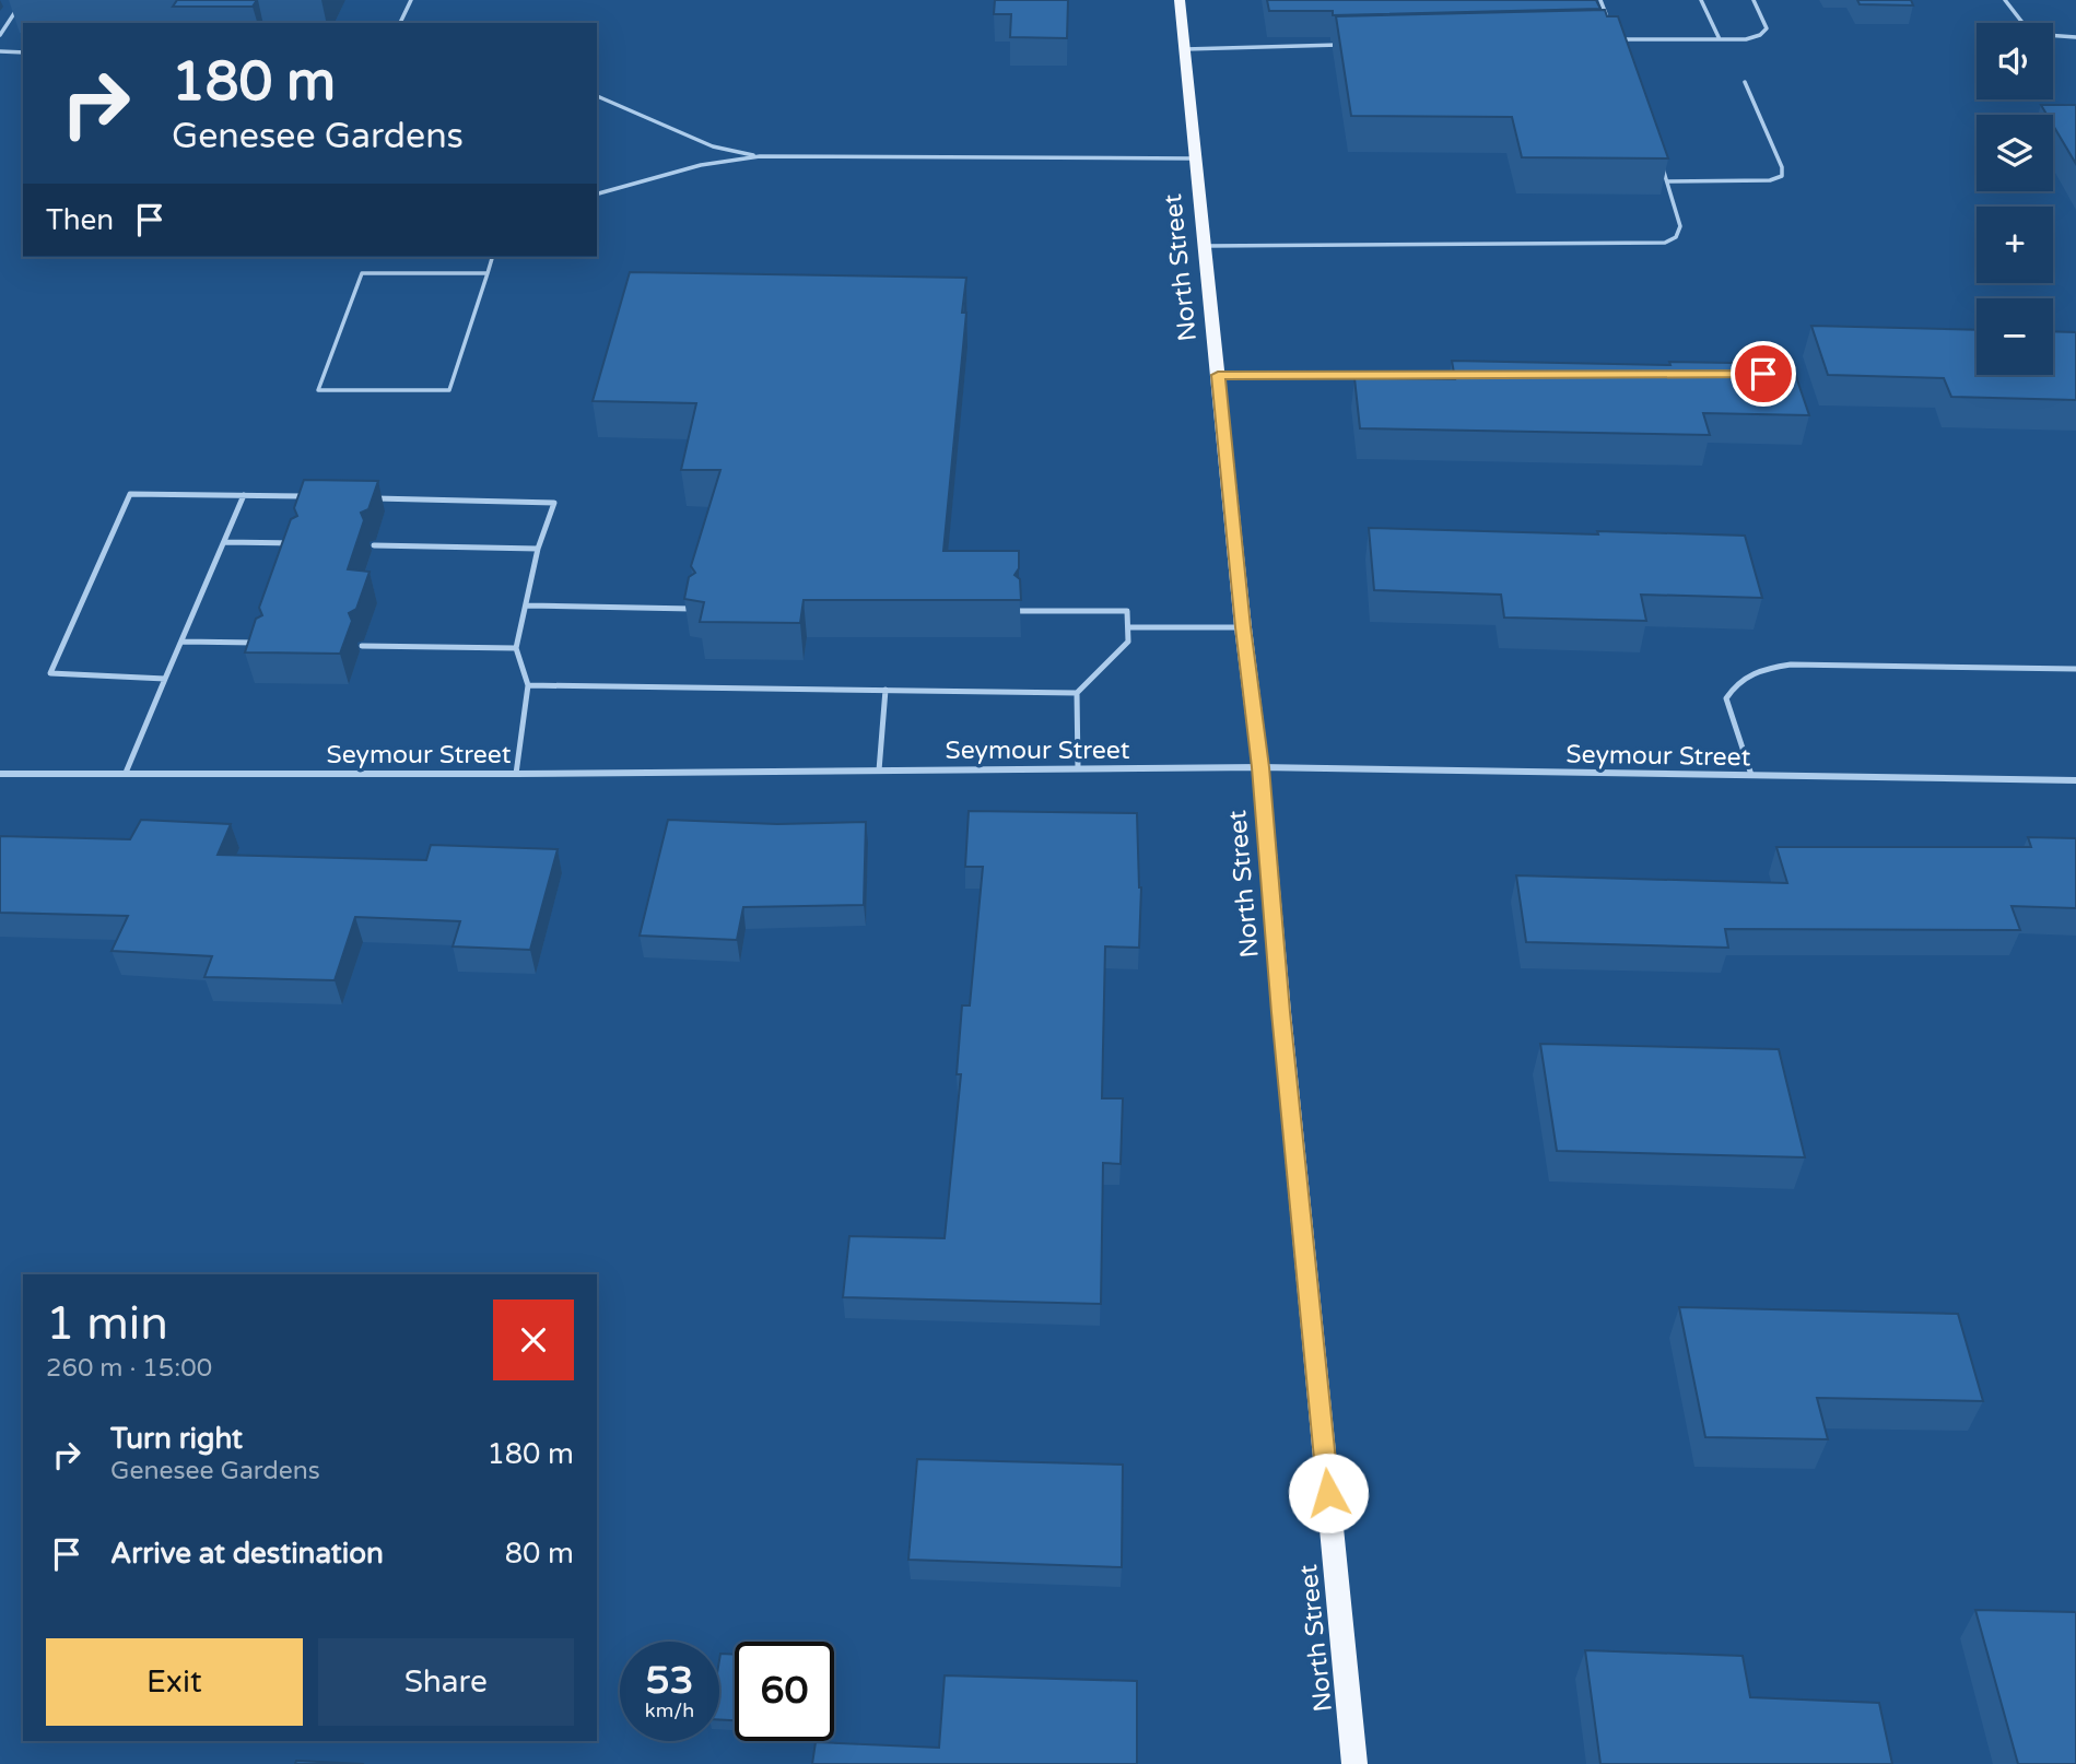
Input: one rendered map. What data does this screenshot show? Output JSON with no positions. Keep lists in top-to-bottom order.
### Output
{
  "streets": {
    "main road": ["North Street"],
    "street": ["Seymour Street"]
  },
  "crossings": [
    ["North Street", "Seymour Street"]
  ],
  "page": {
    "map_buttons": ["+", "−"],
    "turn": ["180 m", "Genesee Gardens"],
    "then": "Then",
    "heading": ["1 min", "260 m · 15:00"],
    "list": [
      {
        "name": "Turn right",
        "note": "Genesee Gardens",
        "value": "180 m"
      },
      {
        "name": "Arrive at destination",
        "value": "80 m"
      }
    ],
    "buttons": ["Exit", "Share"],
    "speed": "53 km/h",
    "limit": "60"
  }
}
